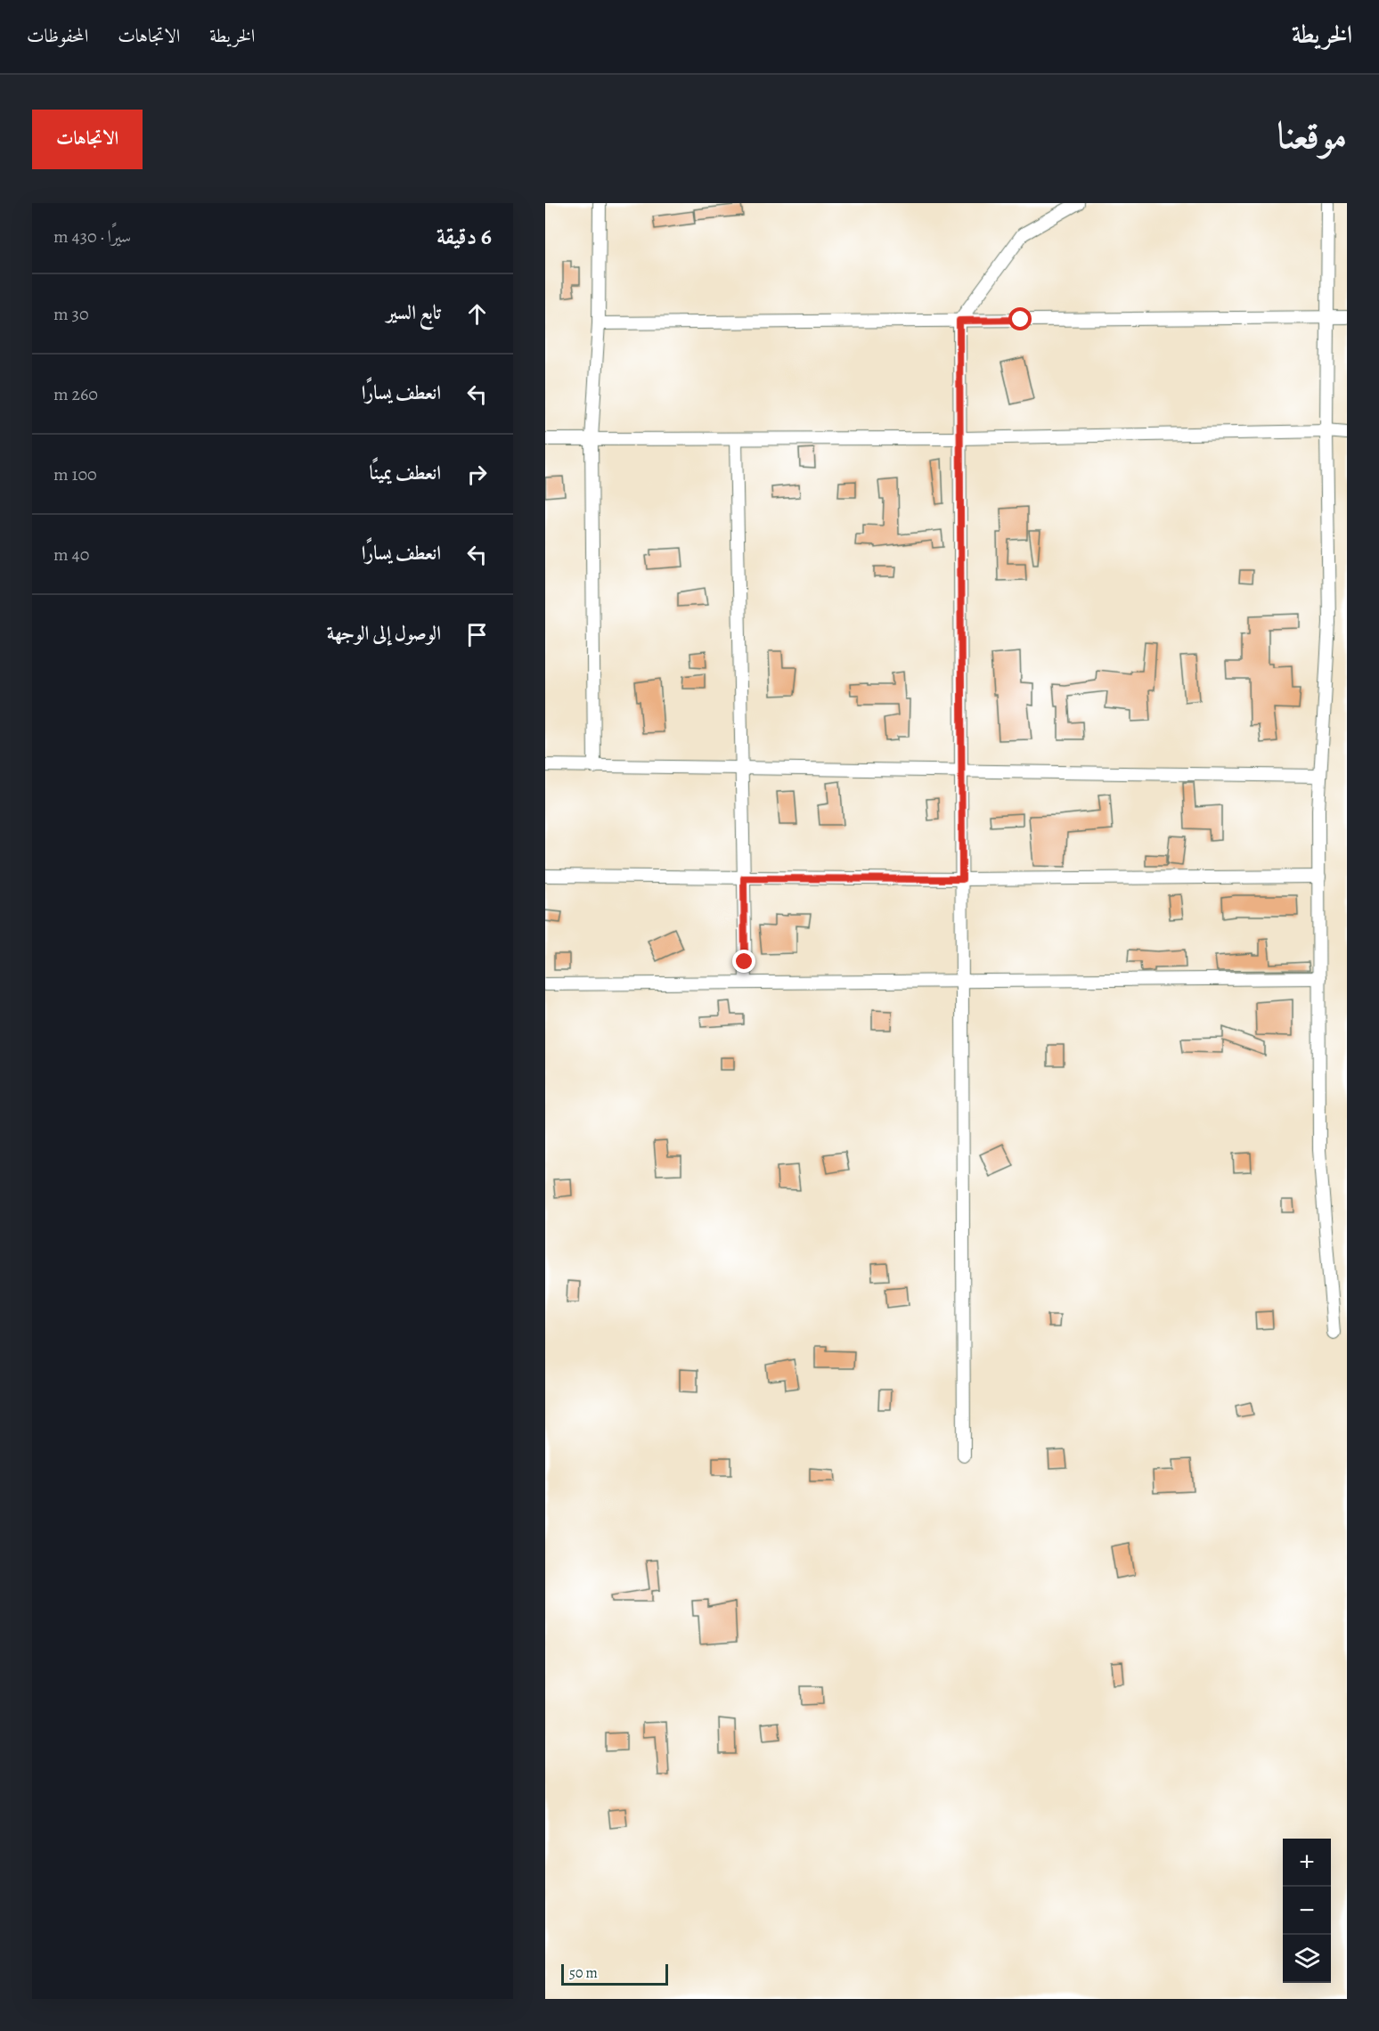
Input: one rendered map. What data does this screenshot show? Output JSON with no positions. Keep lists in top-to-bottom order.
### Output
{
  "scale_bar": "50 m",
  "page": {
    "header": "الخريطة",
    "nav": ["الخريطة", "الاتجاهات", "المحفوظات"],
    "title": "موقعنا",
    "buttons": "الاتجاهات",
    "heading": ["6 دقيقة", "سيرًا · 430 m"],
    "list": [
      ["تابع السير", "30 m"],
      ["انعطف يسارًا", "260 m"],
      ["انعطف يمينًا", "100 m"],
      ["انعطف يسارًا", "40 m"],
      "الوصول إلى الوجهة"
    ],
    "map_buttons": ["+", "−"],
    "scale": "50 m"
  }
}
